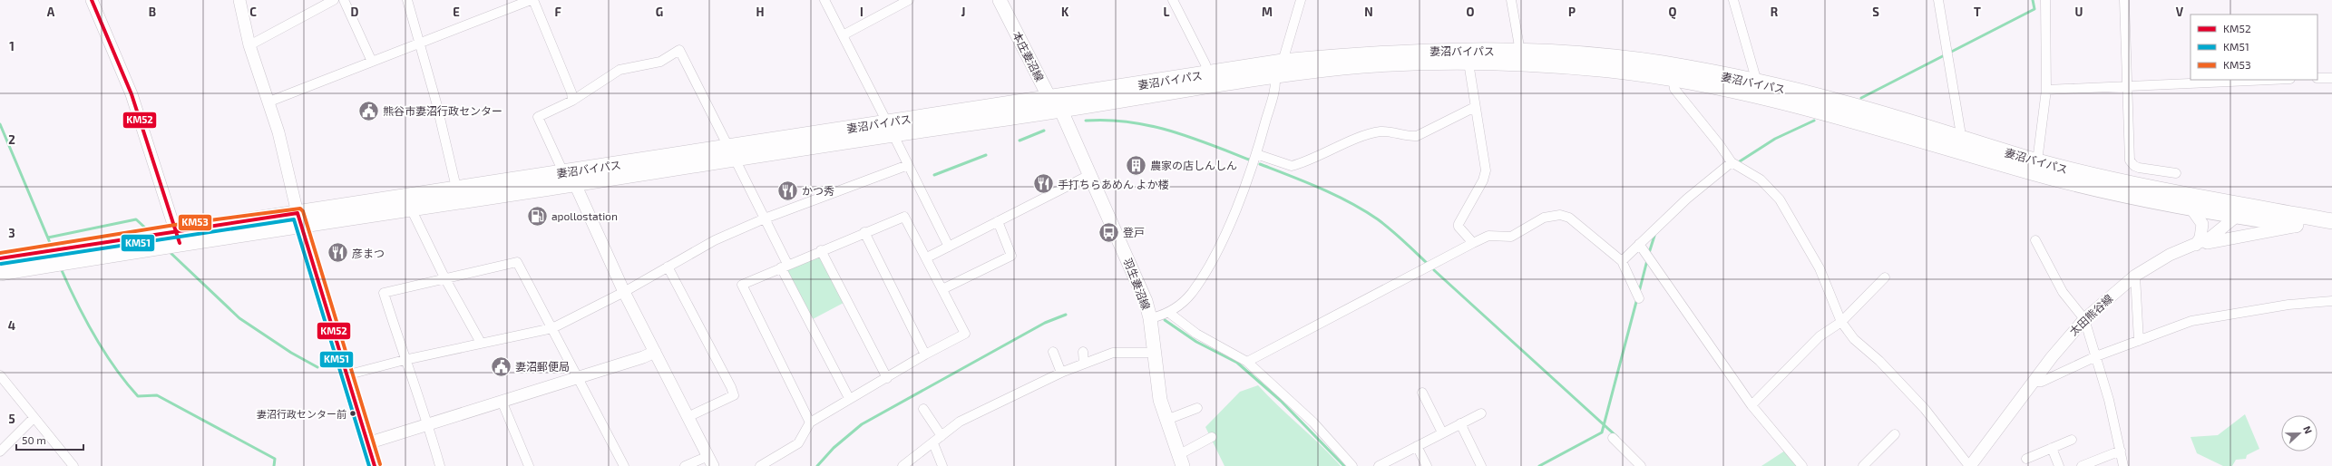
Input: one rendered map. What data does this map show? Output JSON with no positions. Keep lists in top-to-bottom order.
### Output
{
  "streets": {
    "highway": ["妻沼バイパス"],
    "main road": ["本庄妻沼線", "羽生妻沼線"],
    "street": ["太田熊谷線"]
  },
  "crossings": [
    ["妻沼バイパス", "本庄妻沼線"],
    ["妻沼バイパス", "羽生妻沼線"],
    ["妻沼バイパス", "太田熊谷線"],
    ["本庄妻沼線", "羽生妻沼線"]
  ],
  "places": {
    "public building": ["熊谷市妻沼行政センター", "妻沼郵便局"],
    "building": ["農家の店しんしん"],
    "restaurant": ["手打ちらあめん よか楼", "かつ秀", "彦まつ"],
    "fuel station": ["apollostation"],
    "bus stop": ["登戸"],
    "other": ["妻沼行政センター前"]
  },
  "lines": ["transit line KM52", "transit line KM53", "transit line KM51"],
  "legend": ["KM52", "KM51", "KM53"],
  "scale_bar": "50 m",
  "north": "right",
  "grid": {
    "columns": [
      "A",
      "B",
      "C",
      "D",
      "E",
      "F",
      "G",
      "H",
      "I",
      "J",
      "K",
      "L",
      "M",
      "N",
      "O",
      "P",
      "Q",
      "R",
      "S",
      "T",
      "U",
      "V"
    ],
    "rows": [
      "1",
      "2",
      "3",
      "4",
      "5"
    ]
  }
}
